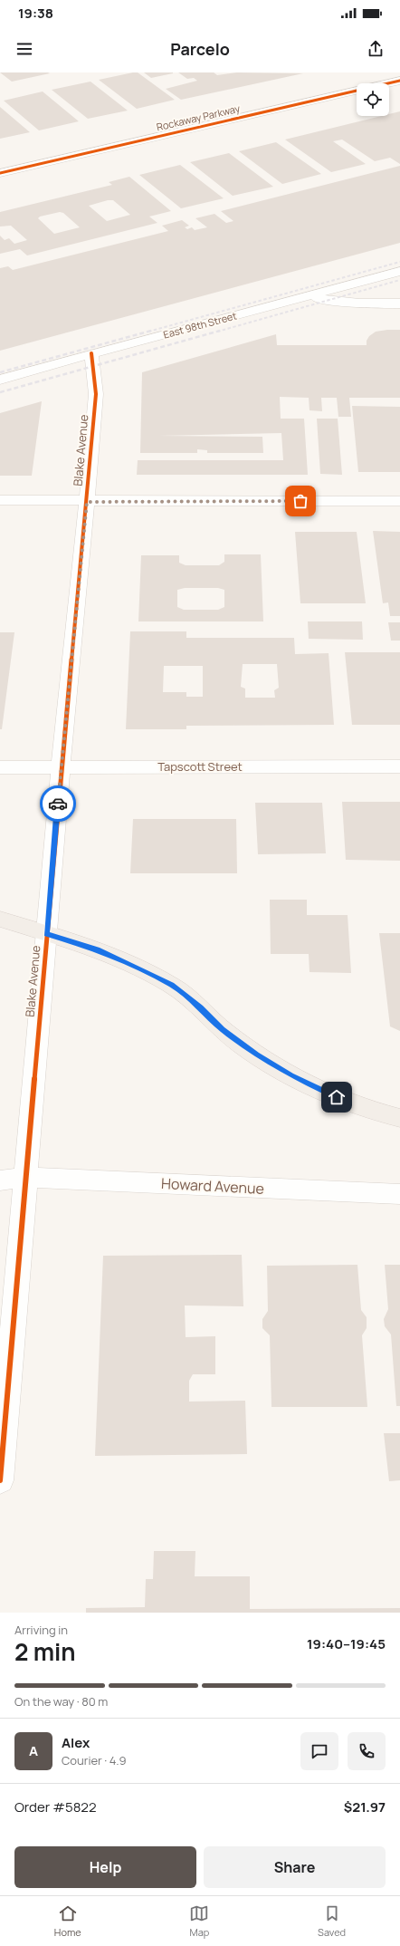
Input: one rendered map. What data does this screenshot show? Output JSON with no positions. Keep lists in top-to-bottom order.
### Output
{
  "streets": {
    "street": [
      "Rockaway Parkway",
      "East 98th Street",
      "Blake Avenue",
      "Tapscott Street",
      "Howard Avenue"
    ]
  },
  "crossings": [
    ["East 98th Street", "Blake Avenue"],
    ["Blake Avenue", "Tapscott Street"],
    ["Blake Avenue", "Howard Avenue"]
  ],
  "page": {
    "status": "19:38",
    "header": "Parcelo",
    "heading": ["2 min", "Arriving in", "19:40–19:45"],
    "panel": [
      "Alex",
      "Courier · 4.9",
      "Order #5822",
      "$21.97"
    ],
    "bar": "On the way · 80 m",
    "round": "A",
    "buttons": ["Help", "Share"],
    "tabs": ["Home", "Map", "Saved"]
  }
}
